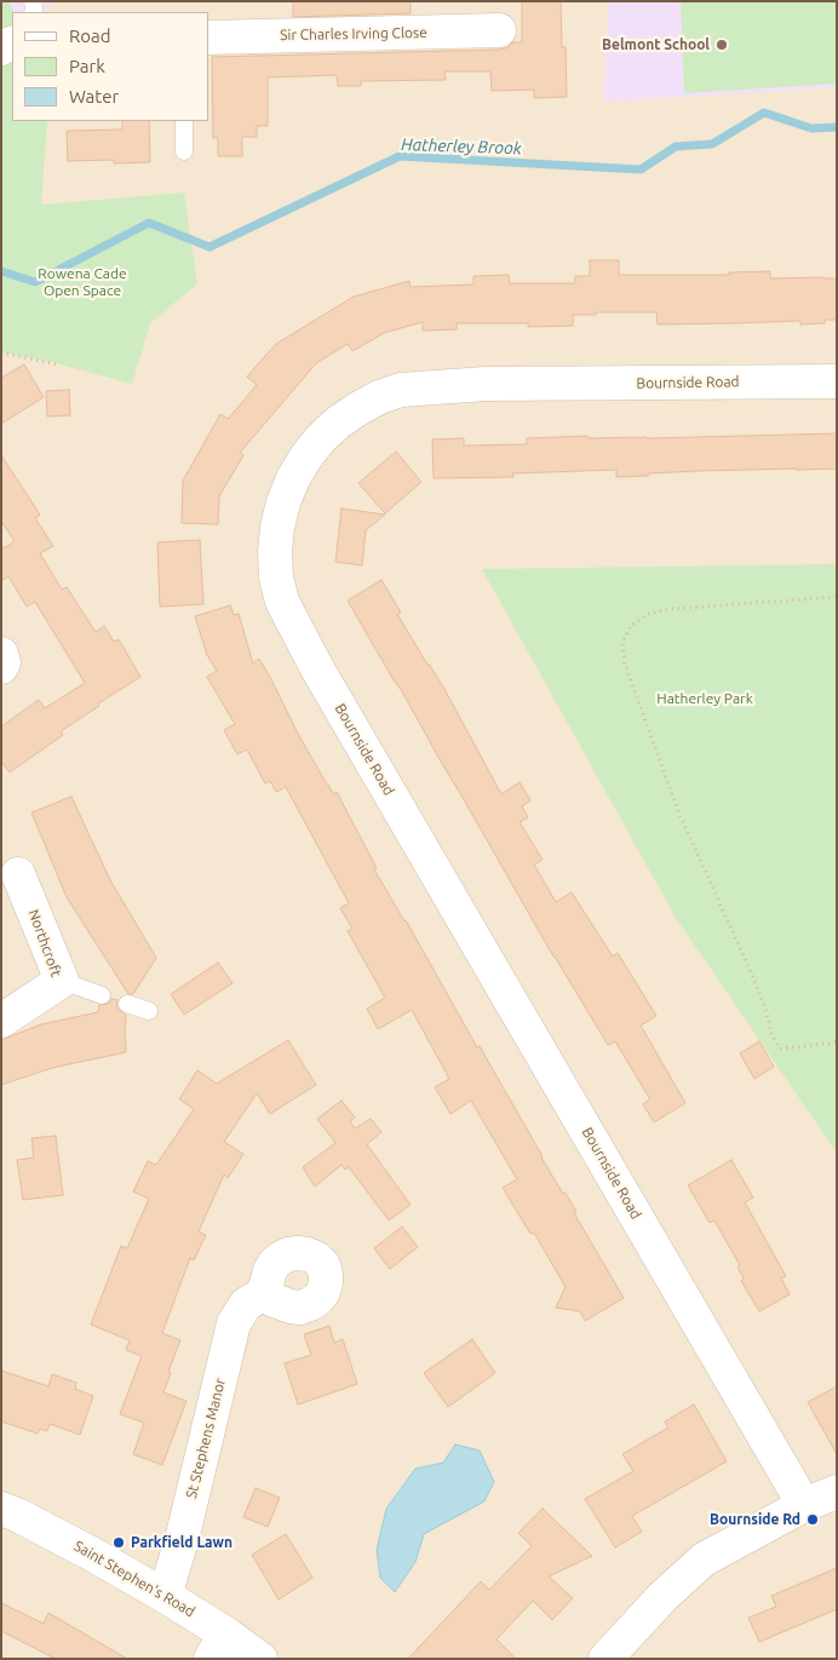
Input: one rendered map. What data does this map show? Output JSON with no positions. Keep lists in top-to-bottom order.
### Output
{
  "streets": {
    "street": [
      "Sir Charles Irving Close",
      "Bournside Road",
      "Northcroft",
      "St Stephens Manor",
      "Saint Stephen's Road"
    ]
  },
  "crossings": [
    ["St Stephens Manor", "Saint Stephen's Road"]
  ],
  "water": ["Hatherley Brook"],
  "parks": ["Rowena Cade Open Space", "Hatherley Park"],
  "places": ["Belmont School", "Bournside Rd", "Parkfield Lawn"],
  "legend": ["Road", "Park", "Water"]
}
